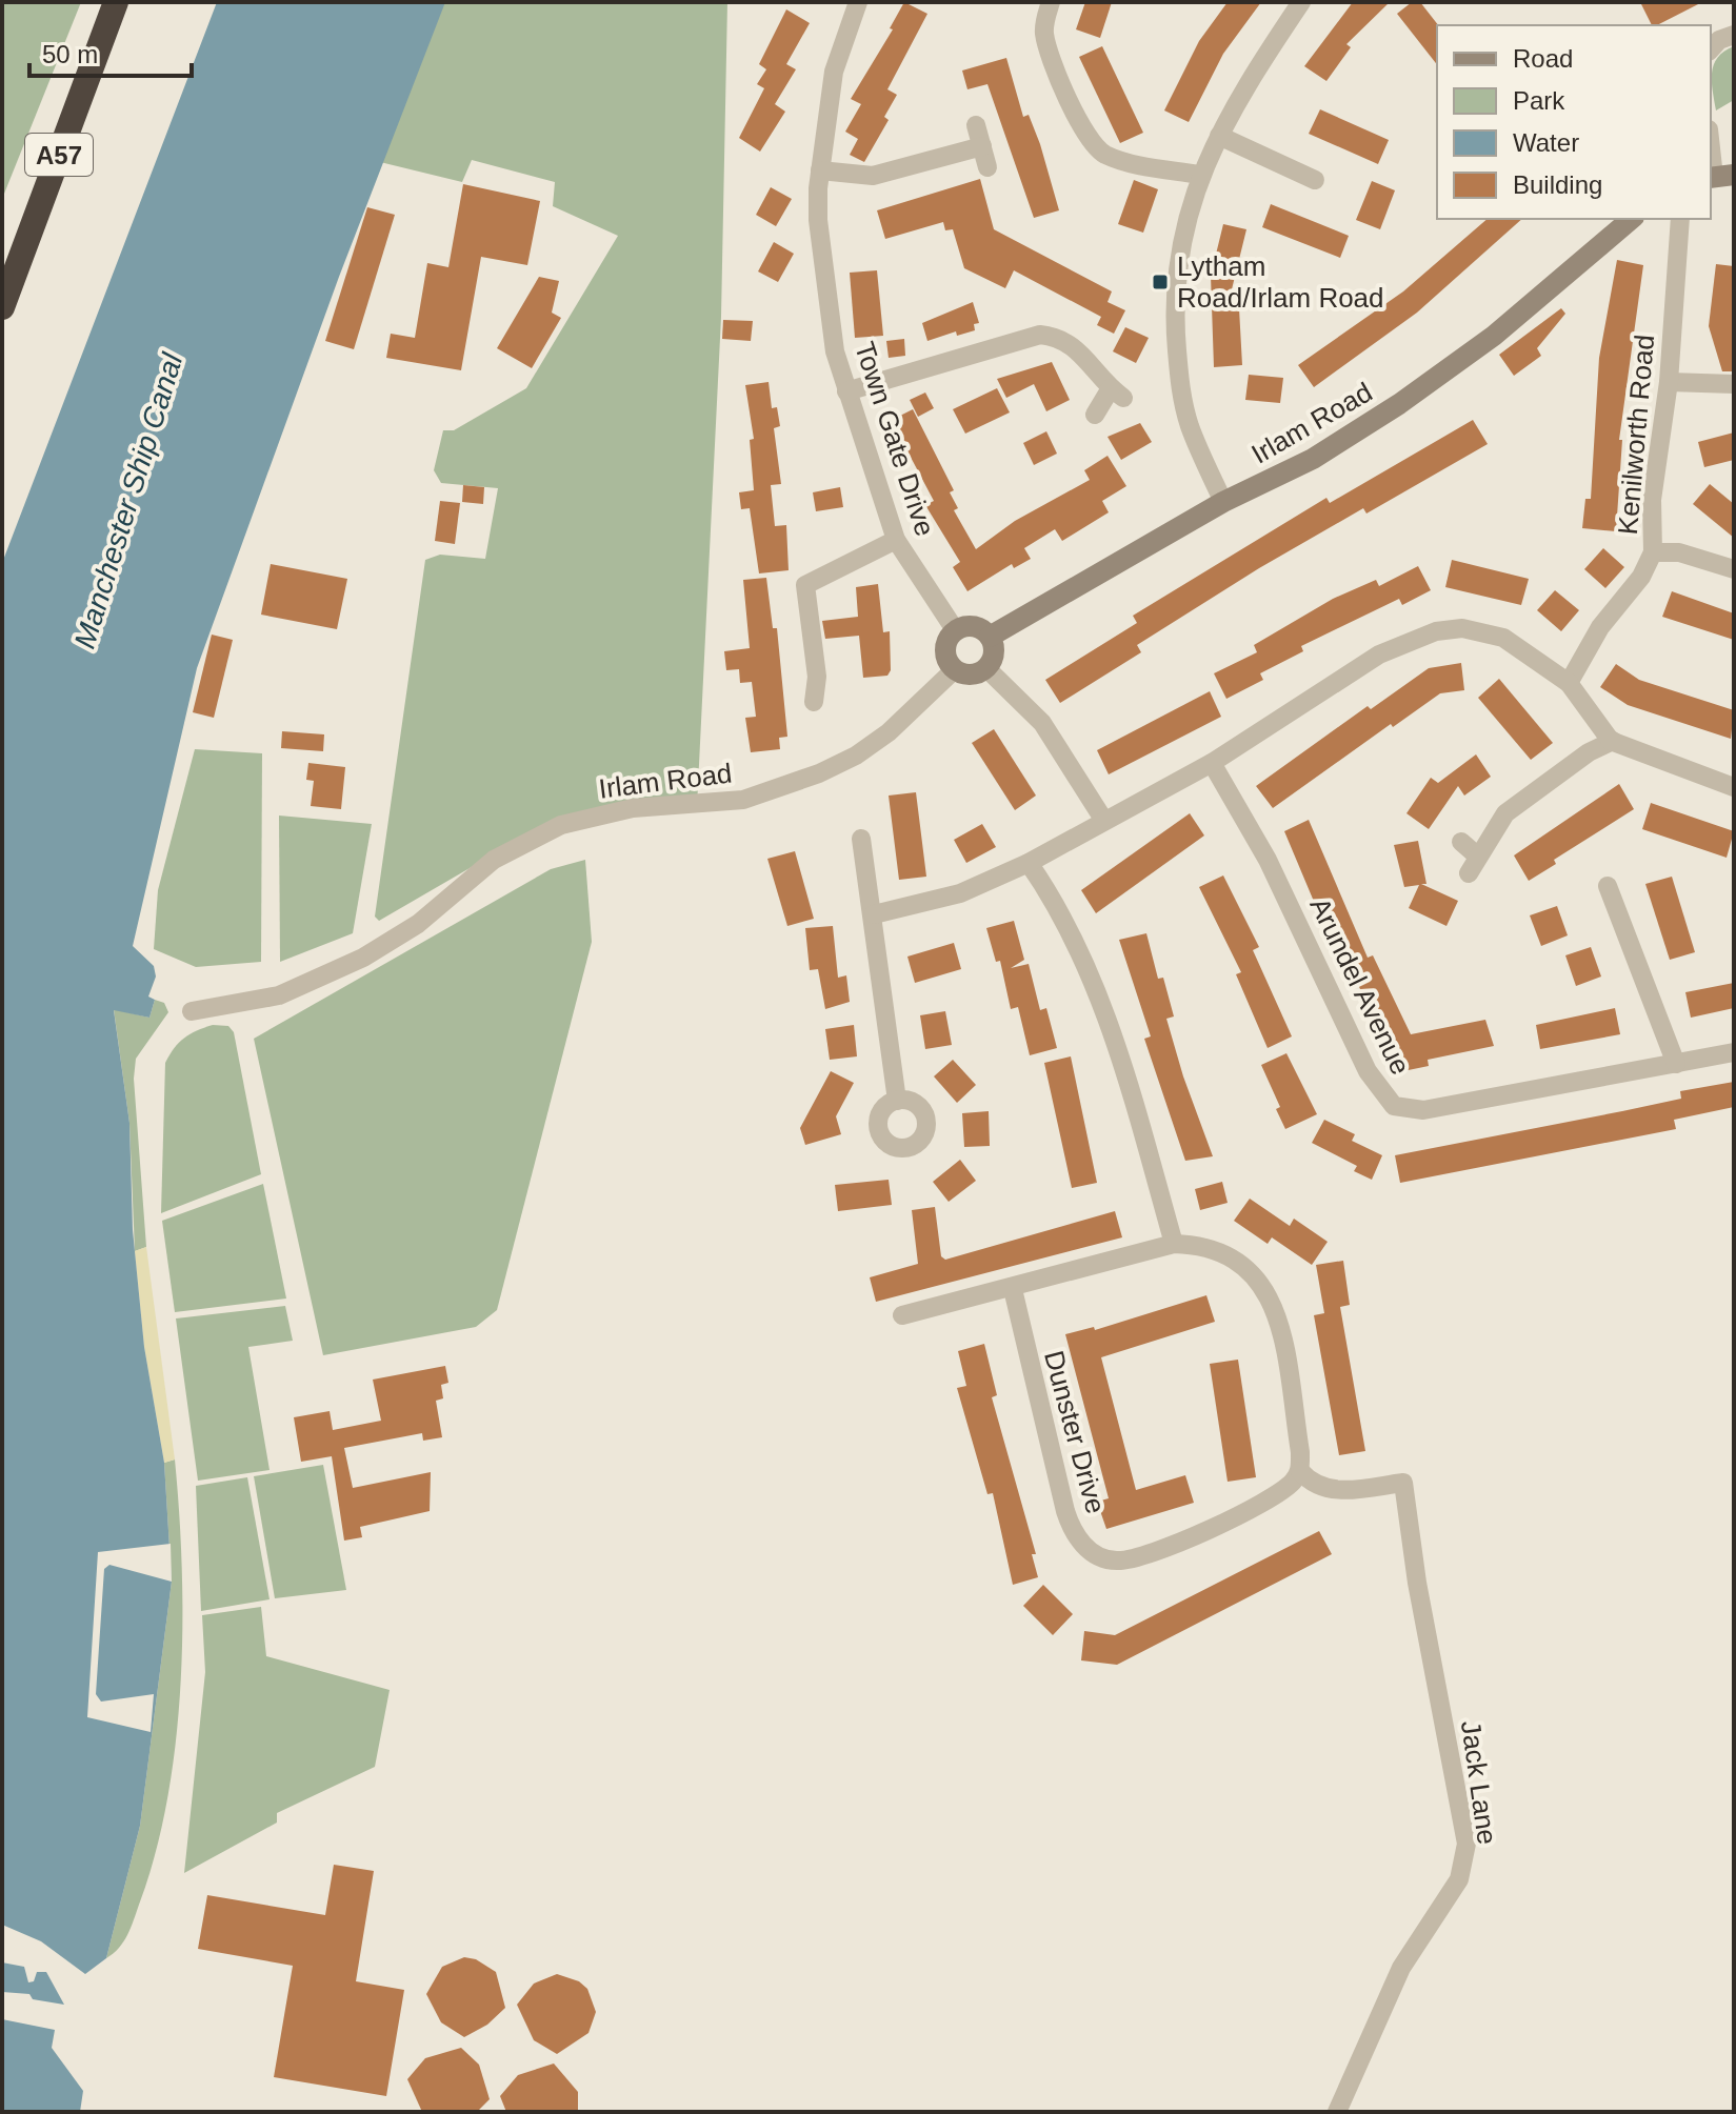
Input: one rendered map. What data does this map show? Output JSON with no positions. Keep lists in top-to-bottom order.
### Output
{
  "streets": {
    "highway": ["A57"],
    "street": [
      "Irlam Road",
      "Kenilworth Road",
      "Town Gate Drive",
      "Arundel Avenue",
      "Dunster Drive",
      "Jack Lane"
    ]
  },
  "crossings": [
    ["Irlam Road", "Town Gate Drive"],
    ["Dunster Drive", "Jack Lane"]
  ],
  "water": ["Manchester Ship Canal"],
  "places": {
    "transit": ["Lytham Road/Irlam Road"]
  },
  "legend": [
    "Road",
    "Park",
    "Water",
    "Building"
  ],
  "scale_bar": "50 m"
}
